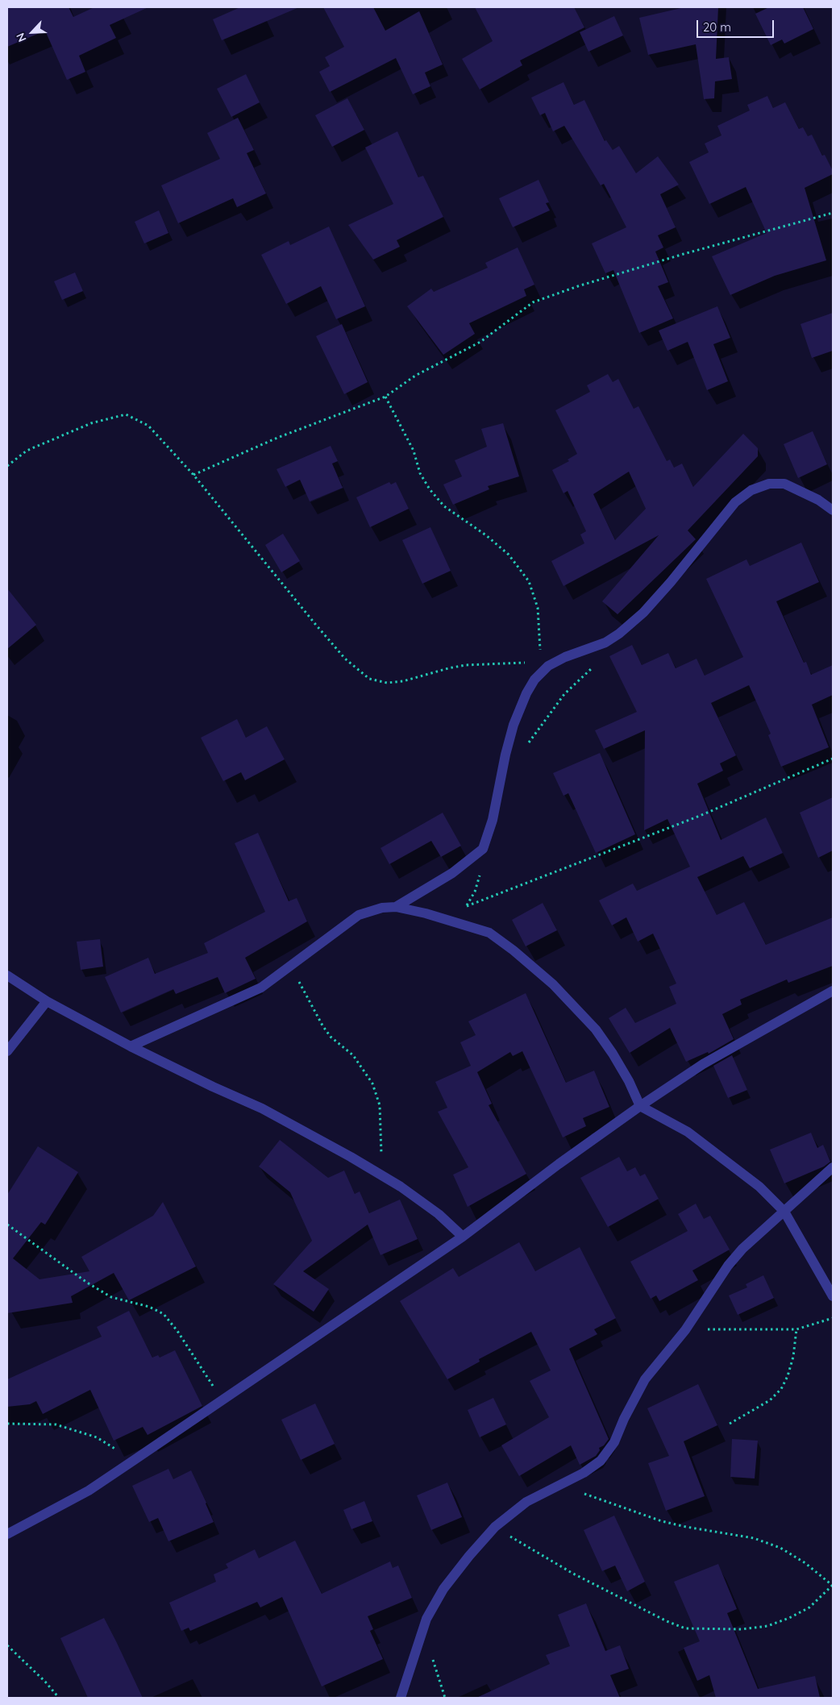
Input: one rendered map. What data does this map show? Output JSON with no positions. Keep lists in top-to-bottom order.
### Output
{
  "scale_bar": "20 m",
  "north": "bottom left"
}
